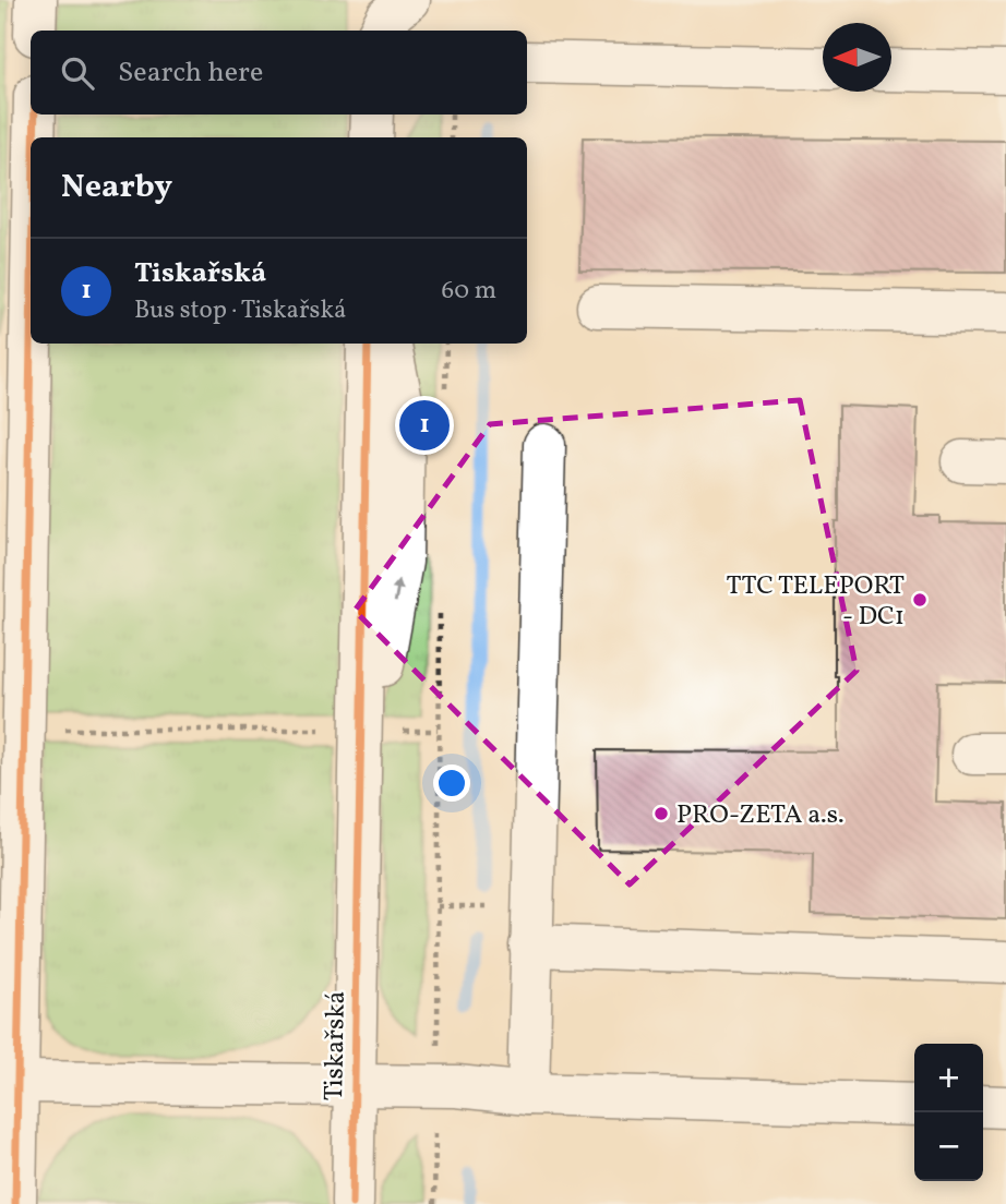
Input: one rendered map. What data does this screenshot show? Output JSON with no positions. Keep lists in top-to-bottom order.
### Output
{
  "streets": {
    "street": ["Tiskařská"]
  },
  "places": ["TTC TELEPORT - DC1", "PRO-ZETA a.s."],
  "north": "left",
  "page": {
    "search": "Search here",
    "heading": "Nearby",
    "list": [
      {
        "mark": "1",
        "name": "Tiskařská",
        "note": "Bus stop · Tiskařská",
        "value": "60 m"
      }
    ],
    "pins": "1",
    "map_buttons": ["+", "−"]
  }
}
